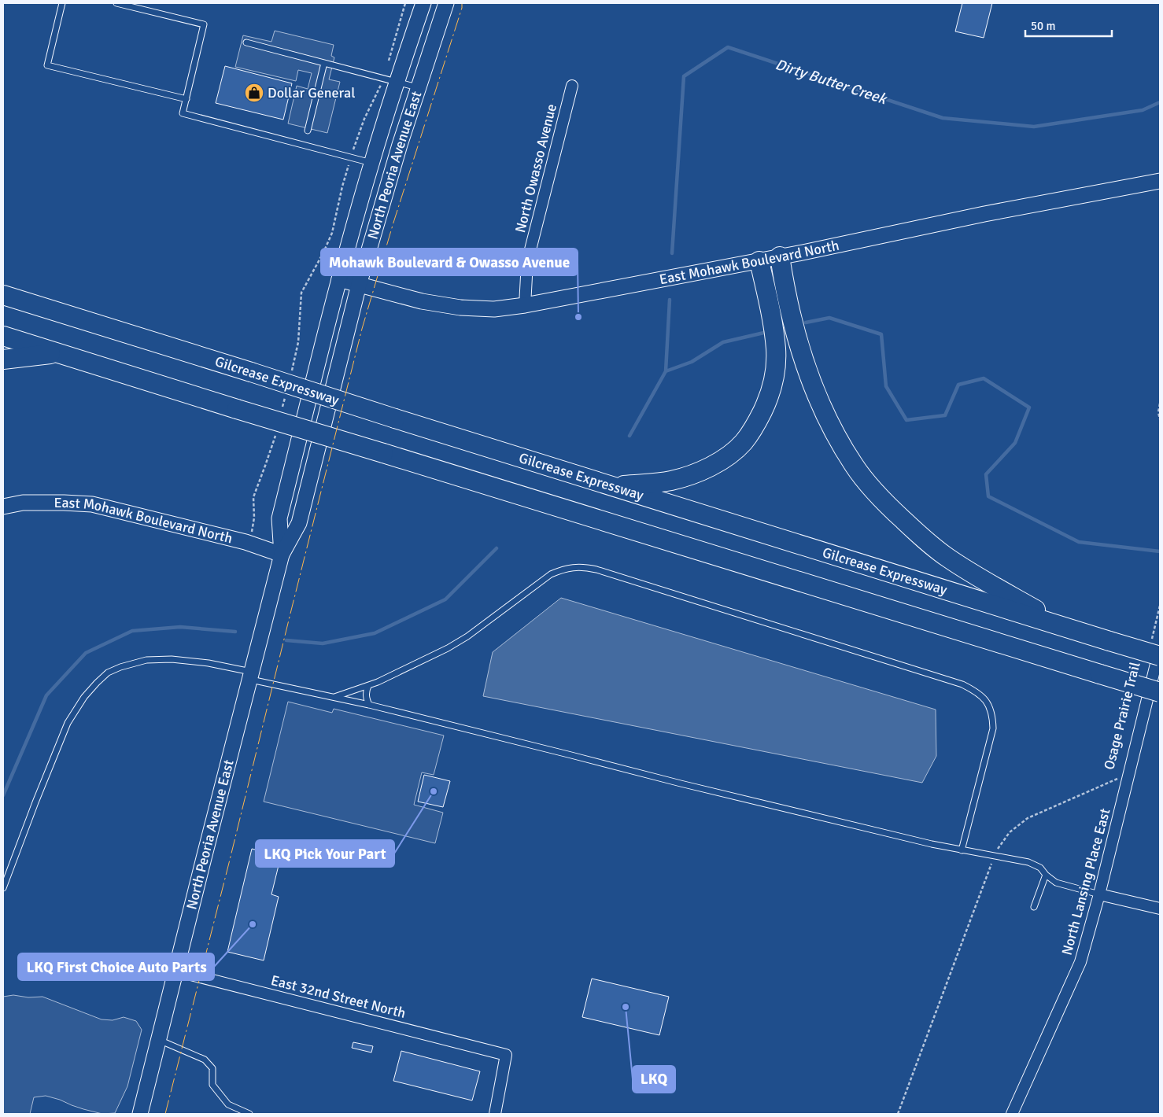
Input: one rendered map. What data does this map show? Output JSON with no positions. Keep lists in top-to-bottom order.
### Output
{
  "streets": {
    "highway": ["Gilcrease Expressway"],
    "main road": ["North Peoria Avenue East", "East Mohawk Boulevard North"],
    "street": ["North Owasso Avenue", "North Lansing Place East", "East 32nd Street North"],
    "path": ["Osage Prairie Trail"]
  },
  "crossings": [
    ["North Peoria Avenue East", "East Mohawk Boulevard North"],
    ["North Peoria Avenue East", "East 32nd Street North"],
    ["North Owasso Avenue", "East Mohawk Boulevard North"],
    ["Gilcrease Expressway", "North Lansing Place East"]
  ],
  "water": ["Dirty Butter Creek"],
  "places": {
    "shop": ["Dollar General"],
    "other": [
      "Mohawk Boulevard & Owasso Avenue",
      "LKQ Pick Your Part",
      "LKQ First Choice Auto Parts",
      "LKQ"
    ]
  },
  "scale_bar": "50 m"
}
